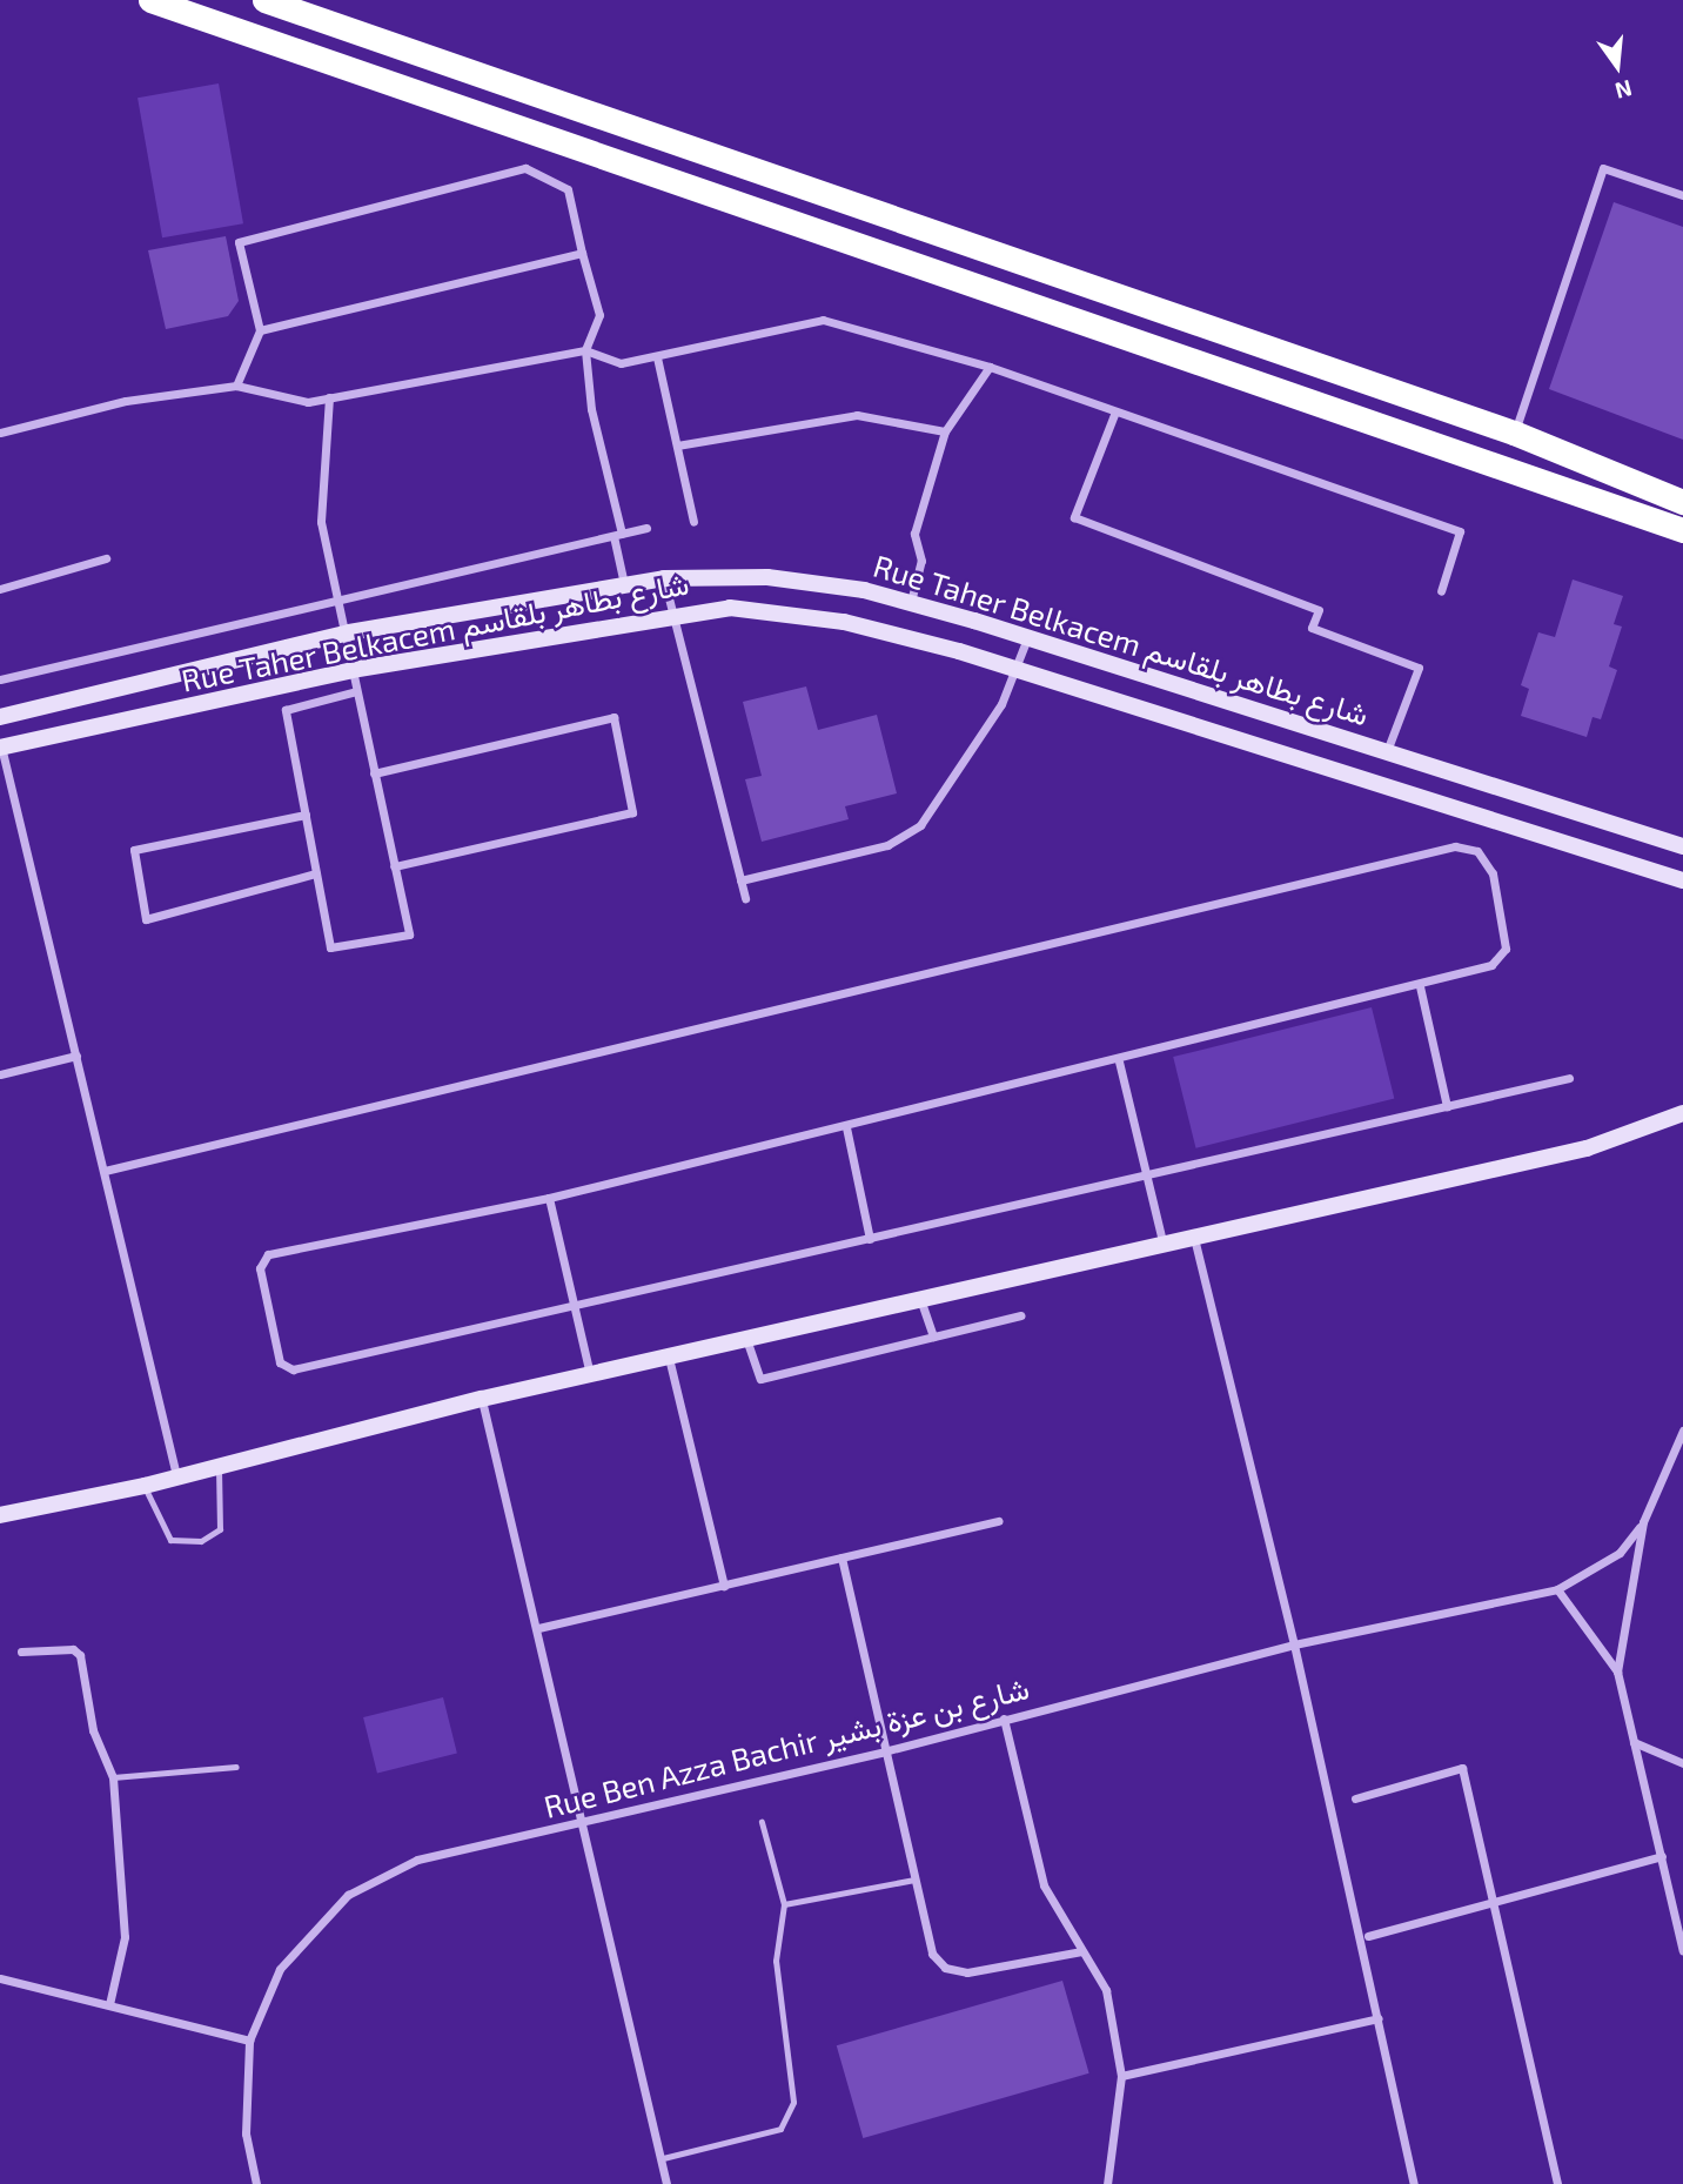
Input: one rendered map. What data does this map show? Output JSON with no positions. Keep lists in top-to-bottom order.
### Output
{
  "streets": {
    "main road": ["Rue Taher Belkacem شارع بطاهر بلقاسم"],
    "street": ["Rue Ben Azza Bachir شارع بن عزة بشير"]
  },
  "north": "bottom"
}
